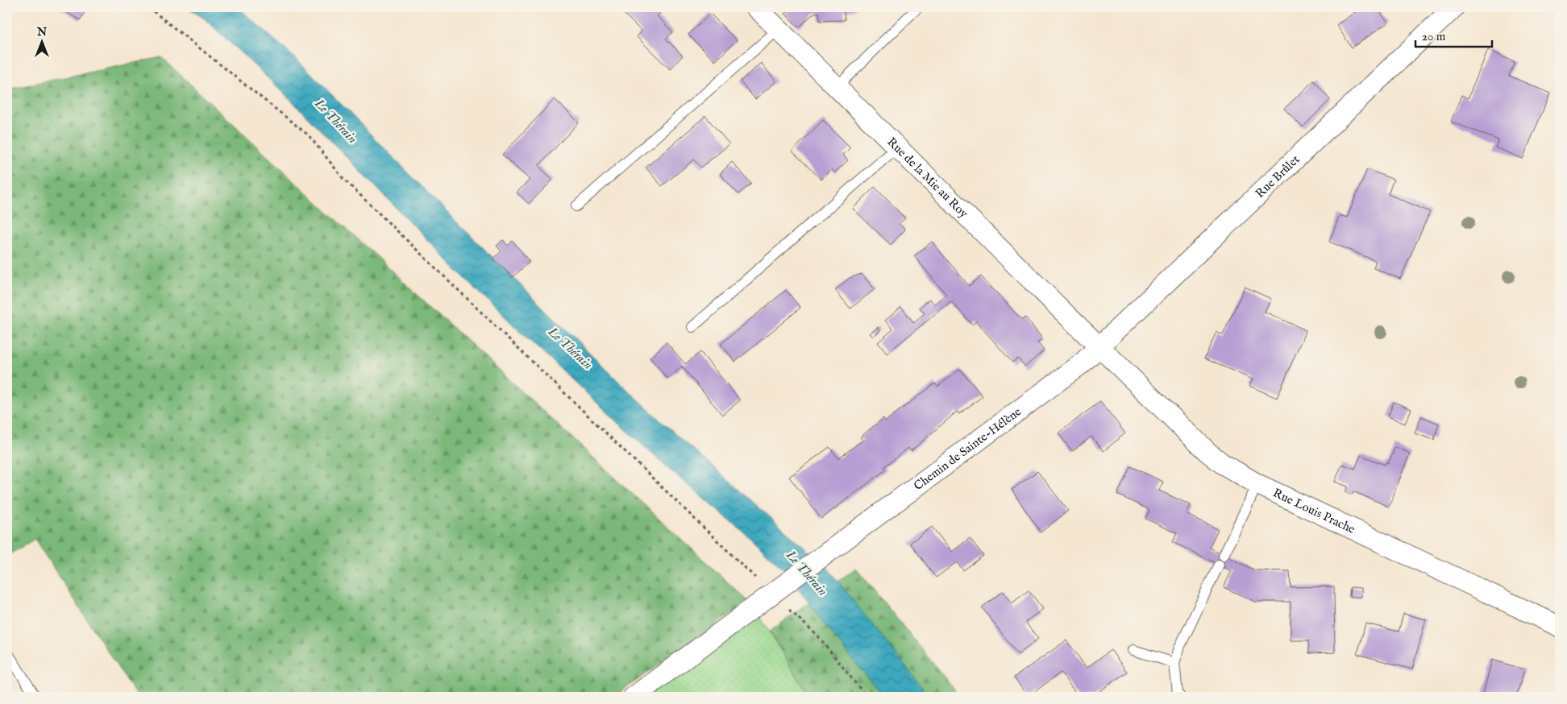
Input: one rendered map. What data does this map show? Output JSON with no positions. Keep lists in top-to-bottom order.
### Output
{
  "streets": {
    "street": [
      "Rue Brûlet",
      "Rue de la Mie au Roy",
      "Chemin de Sainte-Hélène",
      "Rue Louis Prache"
    ]
  },
  "crossings": [
    ["Rue Brûlet", "Rue de la Mie au Roy"],
    ["Rue Brûlet", "Chemin de Sainte-Hélène"],
    ["Rue Brûlet", "Rue Louis Prache"],
    ["Rue de la Mie au Roy", "Chemin de Sainte-Hélène"],
    ["Rue de la Mie au Roy", "Rue Louis Prache"],
    ["Chemin de Sainte-Hélène", "Rue Louis Prache"]
  ],
  "water": ["Le Thérain"],
  "scale_bar": "20 m",
  "north": "top"
}
